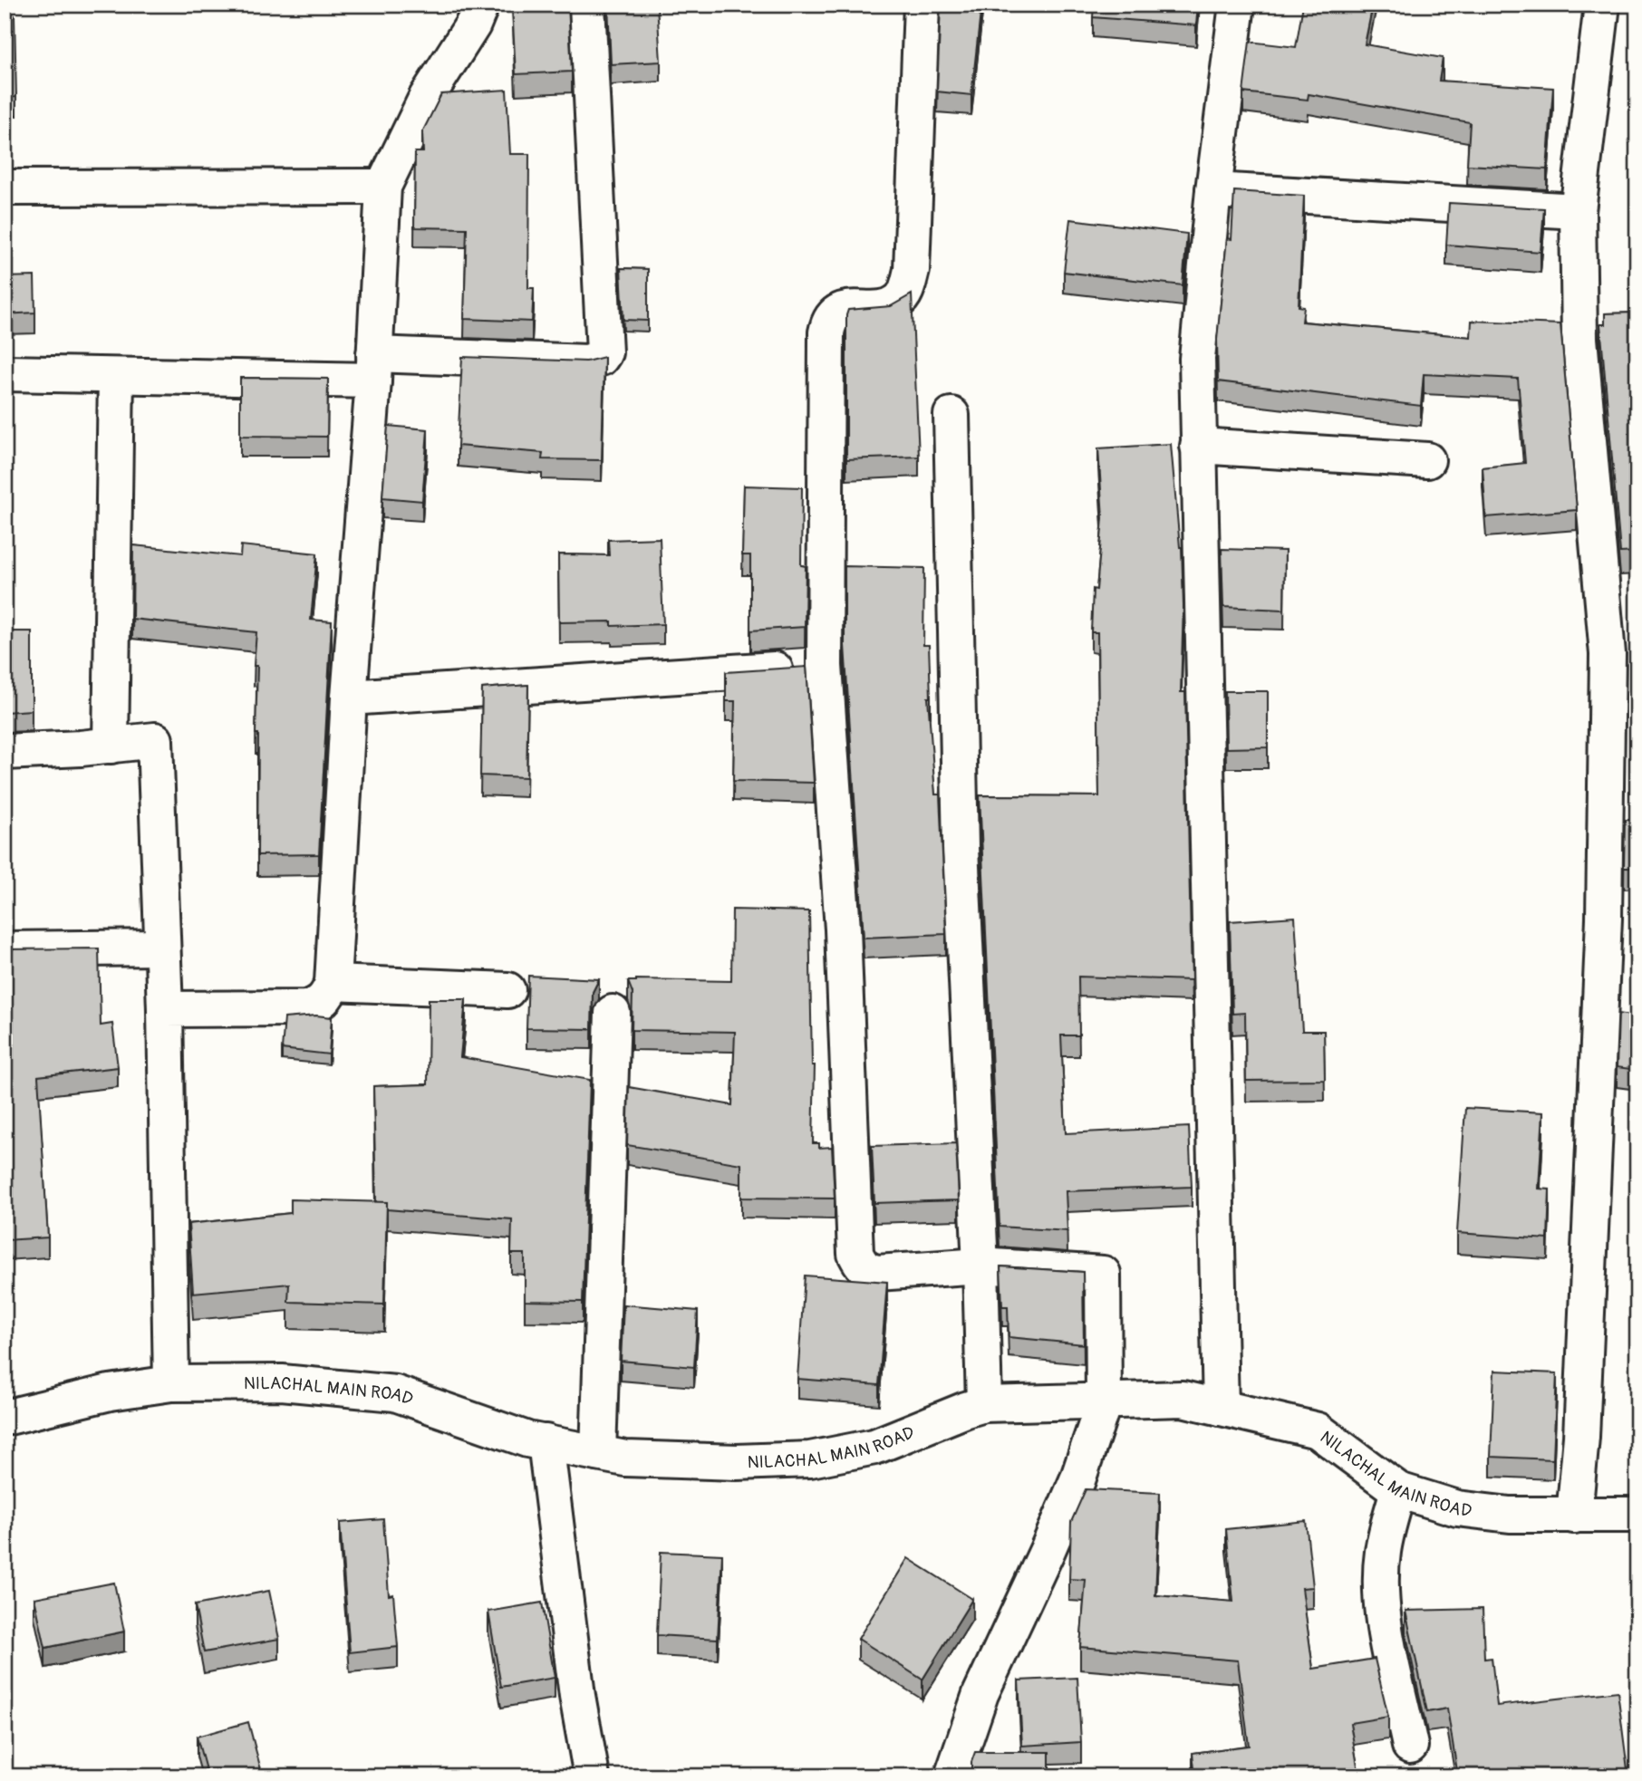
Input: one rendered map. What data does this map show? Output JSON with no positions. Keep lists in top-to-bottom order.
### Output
{
  "streets": {
    "street": ["NILACHAL MAIN ROAD"]
  }
}
